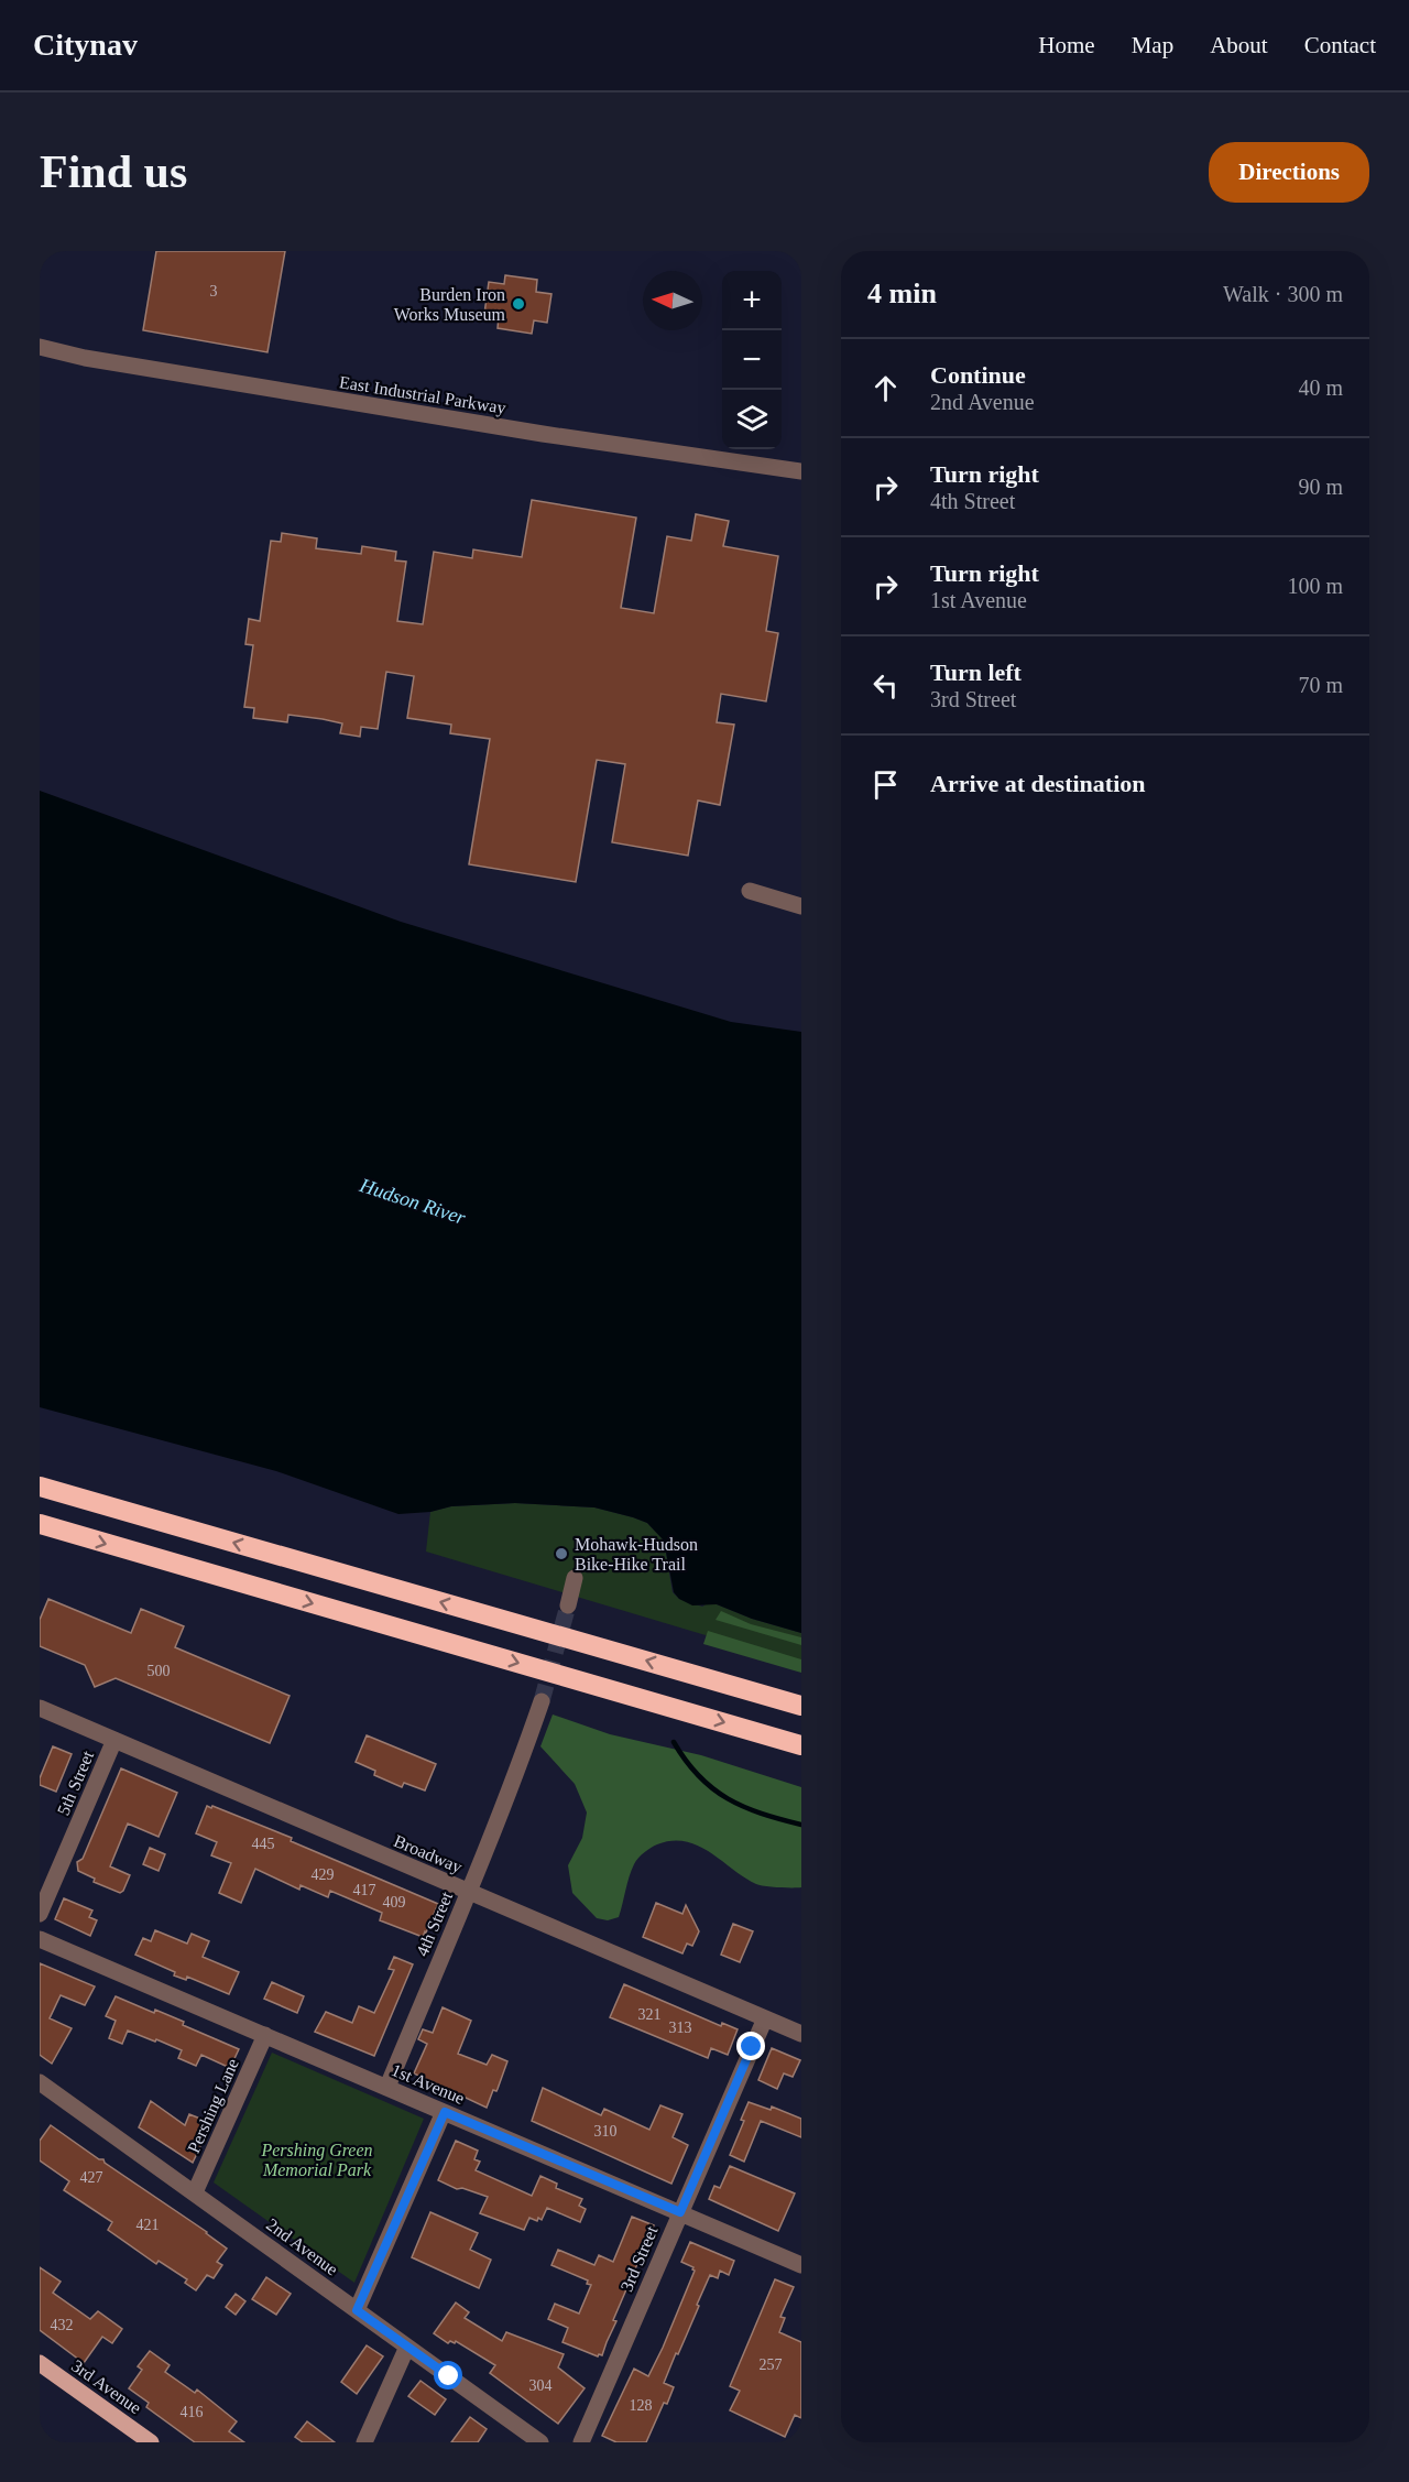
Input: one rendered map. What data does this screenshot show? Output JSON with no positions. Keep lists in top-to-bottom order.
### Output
{
  "streets": {
    "main road": ["3rd Avenue"],
    "street": [
      "East Industrial Parkway",
      "5th Street",
      "Broadway",
      "4th Street",
      "1st Avenue",
      "Pershing Lane",
      "2nd Avenue",
      "3rd Street"
    ]
  },
  "crossings": [
    ["5th Street", "Broadway"],
    ["Broadway", "4th Street"],
    ["Broadway", "3rd Street"],
    ["4th Street", "1st Avenue"],
    ["1st Avenue", "Pershing Lane"],
    ["1st Avenue", "3rd Street"],
    ["Pershing Lane", "2nd Avenue"]
  ],
  "water": ["Hudson River"],
  "parks": ["Pershing Green Memorial Park"],
  "places": ["Burden Iron Works Museum", "Mohawk-Hudson Bike-Hike Trail"],
  "house_numbers": [
    "3",
    "500",
    "445",
    "429",
    "417",
    "409",
    "321",
    "313",
    "310",
    "427",
    "421",
    "432",
    "257",
    "304",
    "128",
    "416"
  ],
  "north": "left",
  "page": {
    "header": "Citynav",
    "nav": [
      "Home",
      "Map",
      "About",
      "Contact"
    ],
    "buttons": "Directions",
    "title": "Find us",
    "heading": ["4 min", "Walk · 300 m"],
    "map_buttons": ["+", "−"],
    "list": [
      ["Continue", "2nd Avenue", "40 m"],
      ["Turn right", "4th Street", "90 m"],
      ["Turn right", "1st Avenue", "100 m"],
      ["Turn left", "3rd Street", "70 m"],
      "Arrive at destination"
    ]
  }
}
